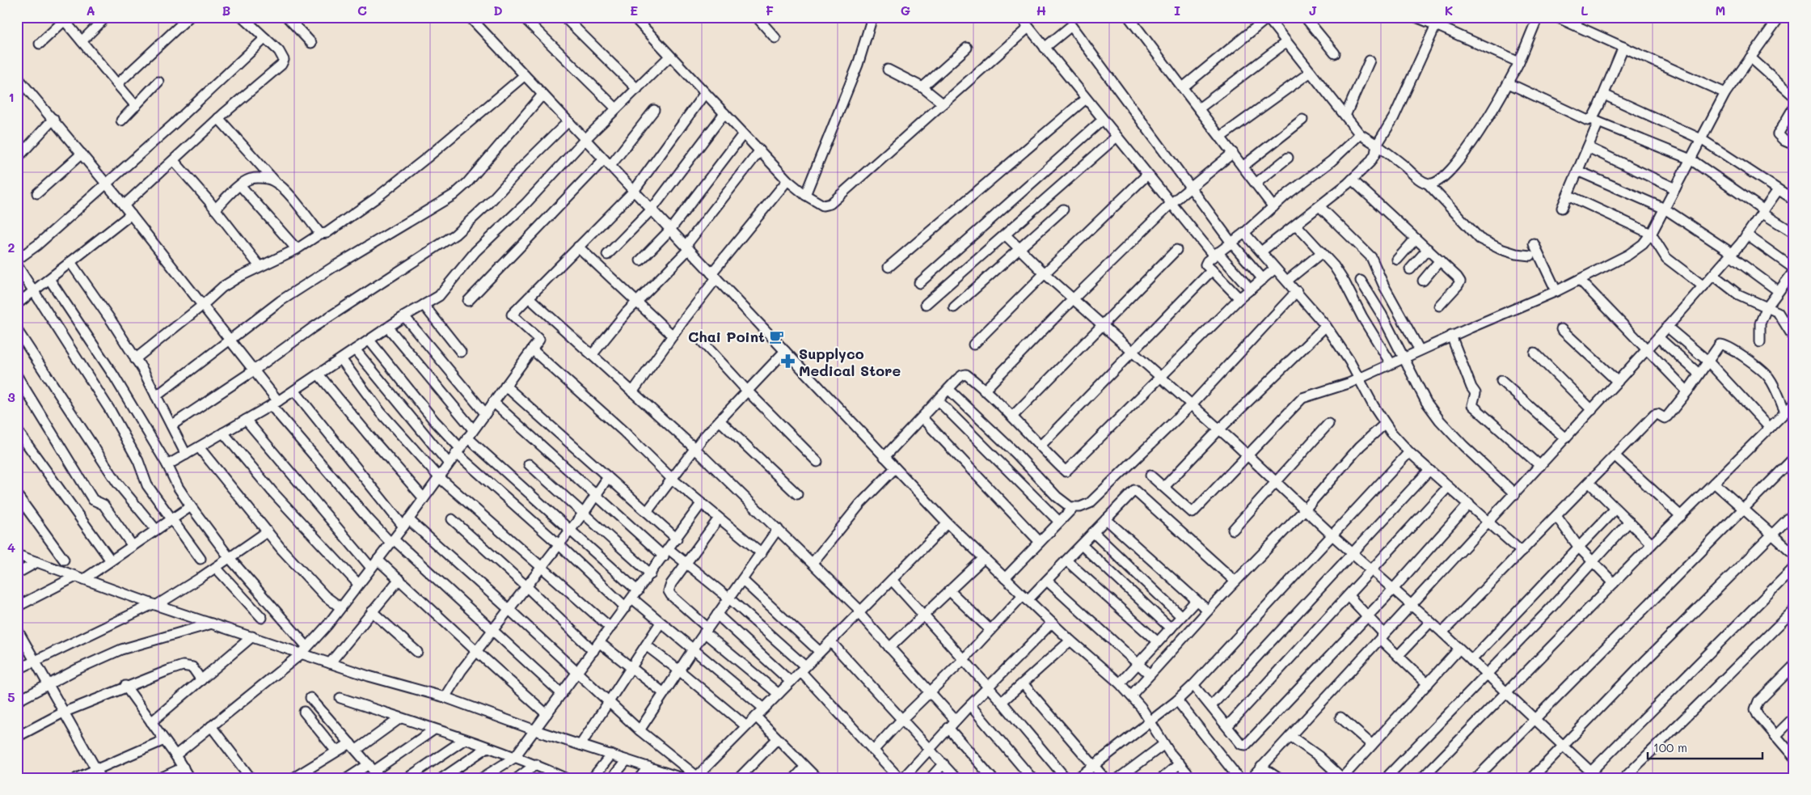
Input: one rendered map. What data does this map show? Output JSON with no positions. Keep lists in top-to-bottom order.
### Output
{
  "places": {
    "cafe": ["Chai Point"],
    "pharmacy": ["Supplyco Medical Store"]
  },
  "scale_bar": "100 m",
  "grid": {
    "columns": [
      "A",
      "B",
      "C",
      "D",
      "E",
      "F",
      "G",
      "H",
      "I",
      "J",
      "K",
      "L",
      "M"
    ],
    "rows": [
      "1",
      "2",
      "3",
      "4",
      "5"
    ]
  }
}
